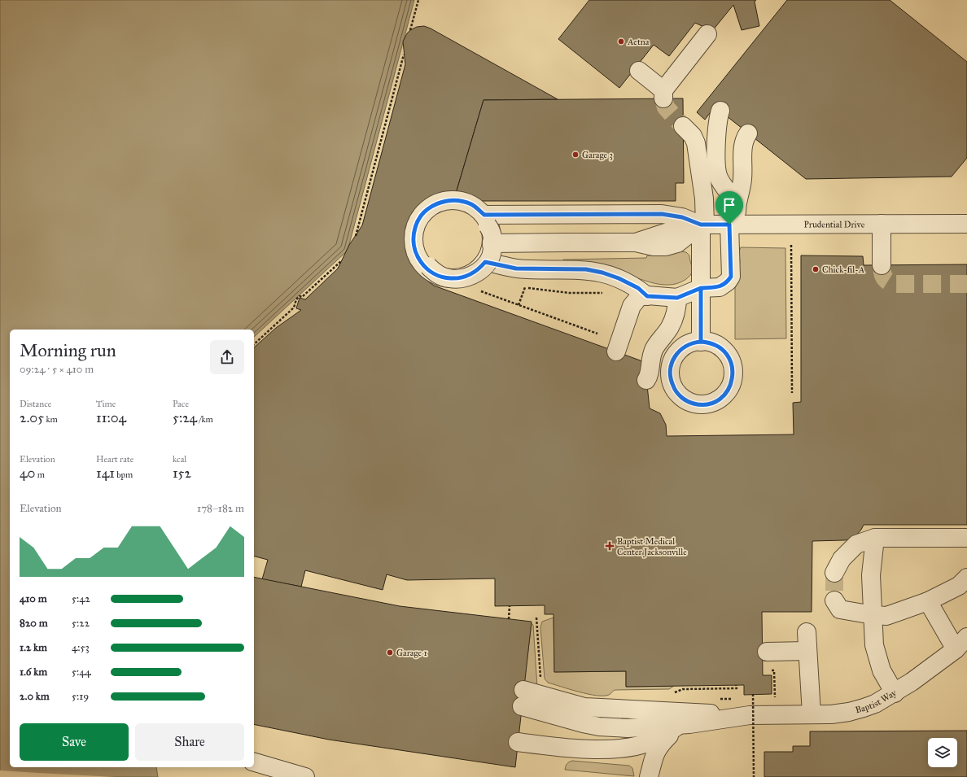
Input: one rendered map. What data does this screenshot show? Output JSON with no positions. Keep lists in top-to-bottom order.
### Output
{
  "streets": {
    "street": ["Prudential Drive", "Baptist Way"]
  },
  "places": {
    "other": [
      "Aetna",
      "Garage 3",
      "Chick-fil-A",
      "Garage 1"
    ],
    "health": ["Baptist Medical Center Jacksonville"]
  },
  "page": {
    "heading": ["Morning run", "09:24 · 5 × 410 m"],
    "stats": [
      ["Distance", "2.05 km"],
      ["Time", "11:04"],
      ["Pace", "5:24 /km"],
      ["Elevation", "40 m"],
      ["Heart rate", "141 bpm"],
      ["kcal", "152"]
    ],
    "chart": ["Elevation", "178–182 m"],
    "list": [
      {
        "name": "410 m",
        "note": "5:42"
      },
      {
        "name": "820 m",
        "note": "5:22"
      },
      {
        "name": "1.2 km",
        "note": "4:53"
      },
      {
        "name": "1.6 km",
        "note": "5:44"
      },
      {
        "name": "2.0 km",
        "note": "5:19"
      }
    ],
    "buttons": ["Save", "Share"]
  }
}
